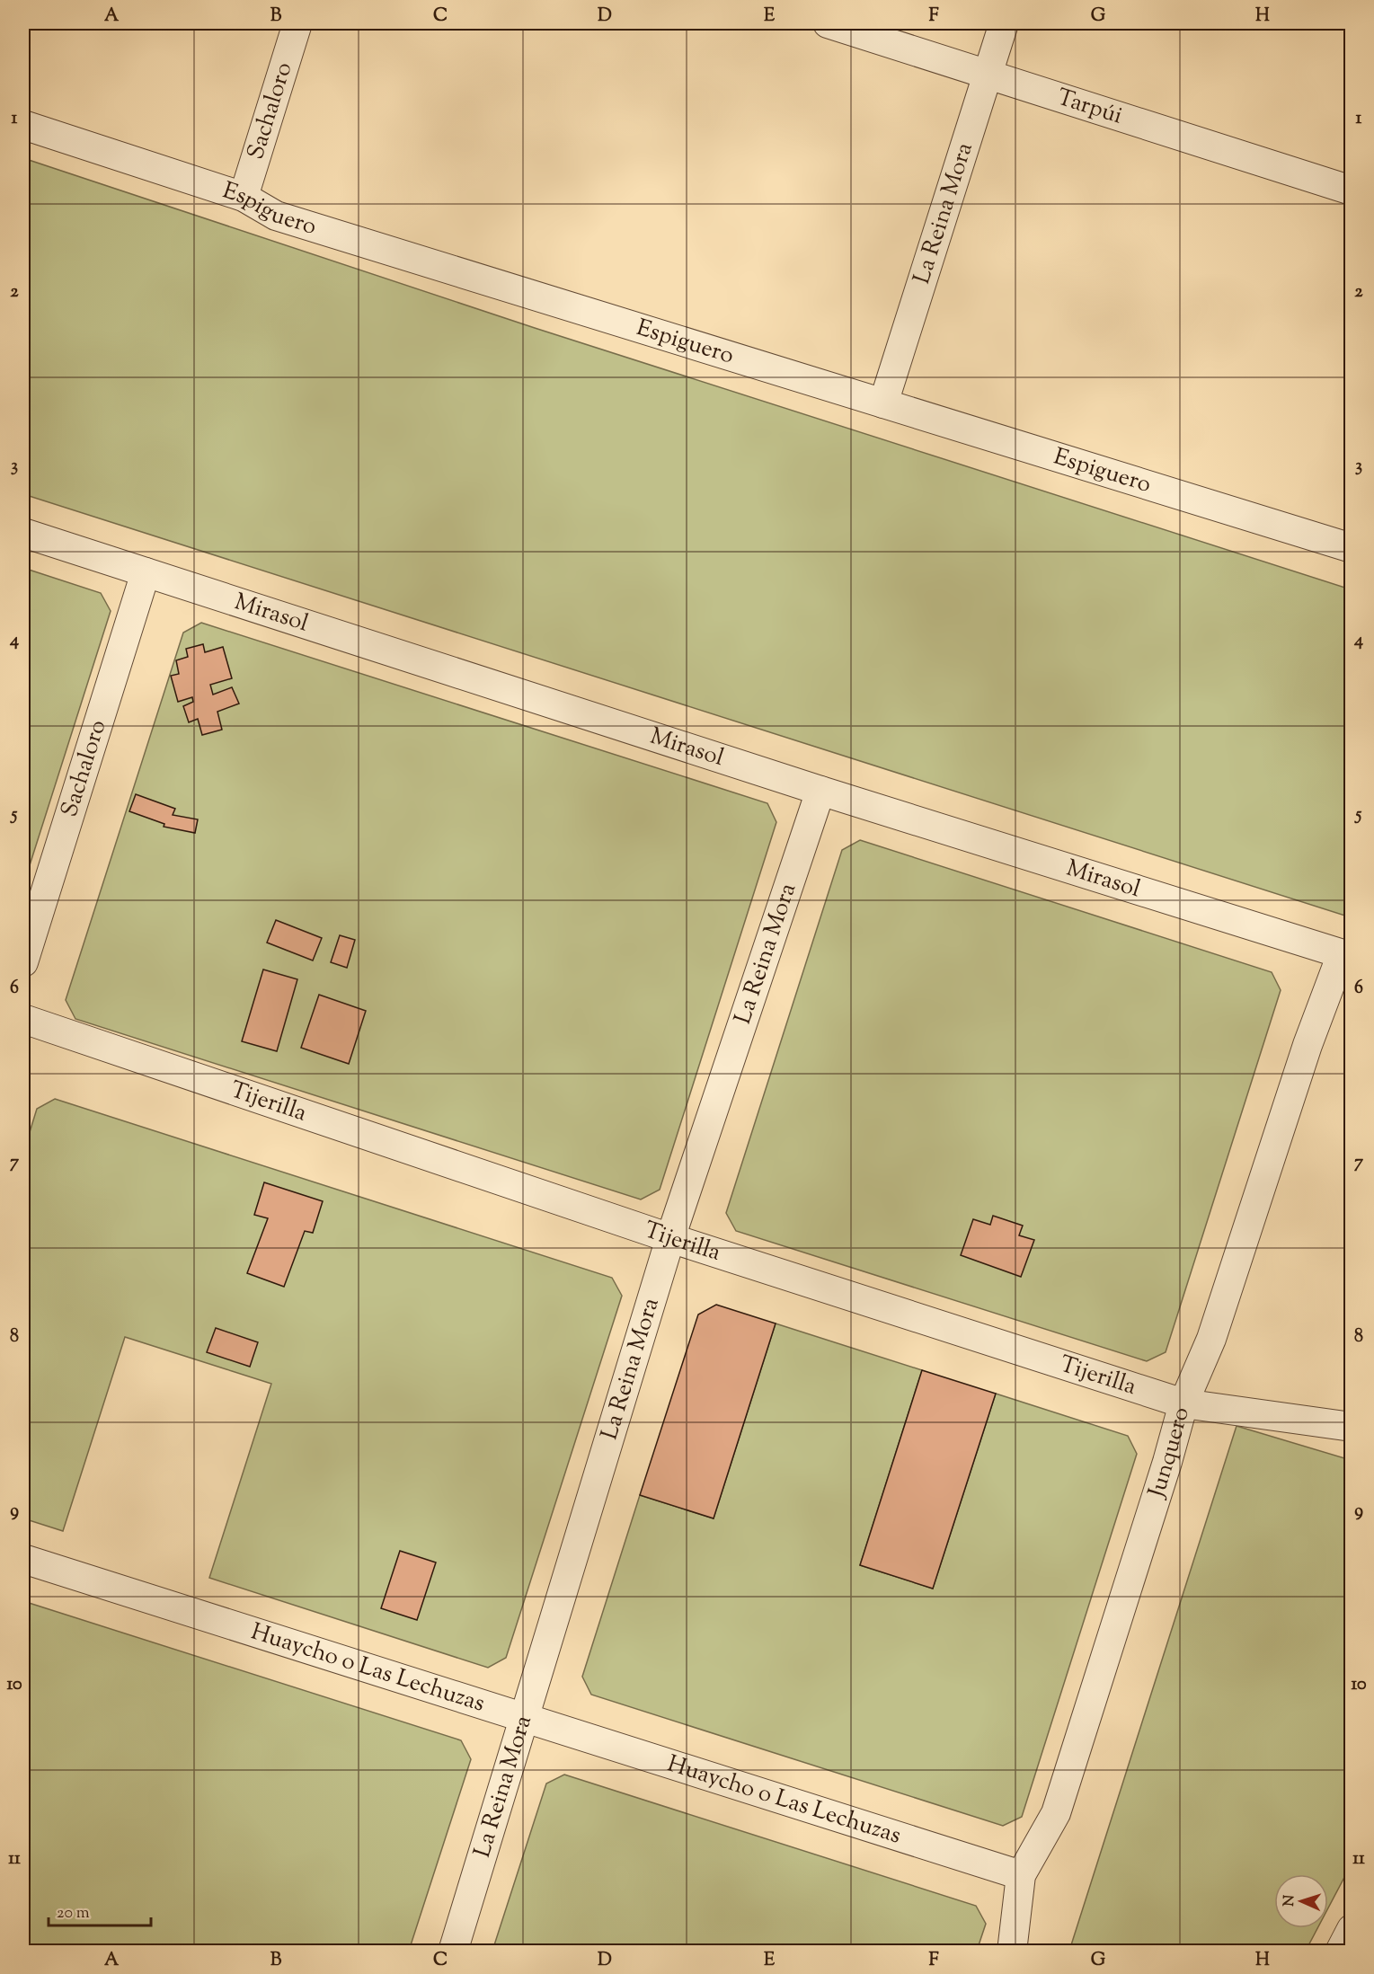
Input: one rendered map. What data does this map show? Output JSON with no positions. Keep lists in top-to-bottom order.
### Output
{
  "streets": {
    "street": [
      "Tarpúi",
      "Sachaloro",
      "Espiguero",
      "La Reina Mora",
      "Mirasol",
      "Tijerilla",
      "Junquero",
      "Huaycho o Las Lechuzas"
    ]
  },
  "crossings": [
    ["Tarpúi", "La Reina Mora"],
    ["Sachaloro", "Espiguero"],
    ["Sachaloro", "Mirasol"],
    ["Espiguero", "La Reina Mora"],
    ["La Reina Mora", "Mirasol"],
    ["La Reina Mora", "Tijerilla"],
    ["La Reina Mora", "Huaycho o Las Lechuzas"],
    ["Mirasol", "Junquero"],
    ["Tijerilla", "Junquero"],
    ["Junquero", "Huaycho o Las Lechuzas"]
  ],
  "scale_bar": "20 m",
  "north": "left",
  "grid": {
    "columns": [
      "A",
      "B",
      "C",
      "D",
      "E",
      "F",
      "G",
      "H"
    ],
    "rows": [
      "1",
      "2",
      "3",
      "4",
      "5",
      "6",
      "7",
      "8",
      "9",
      "10",
      "11"
    ]
  }
}
